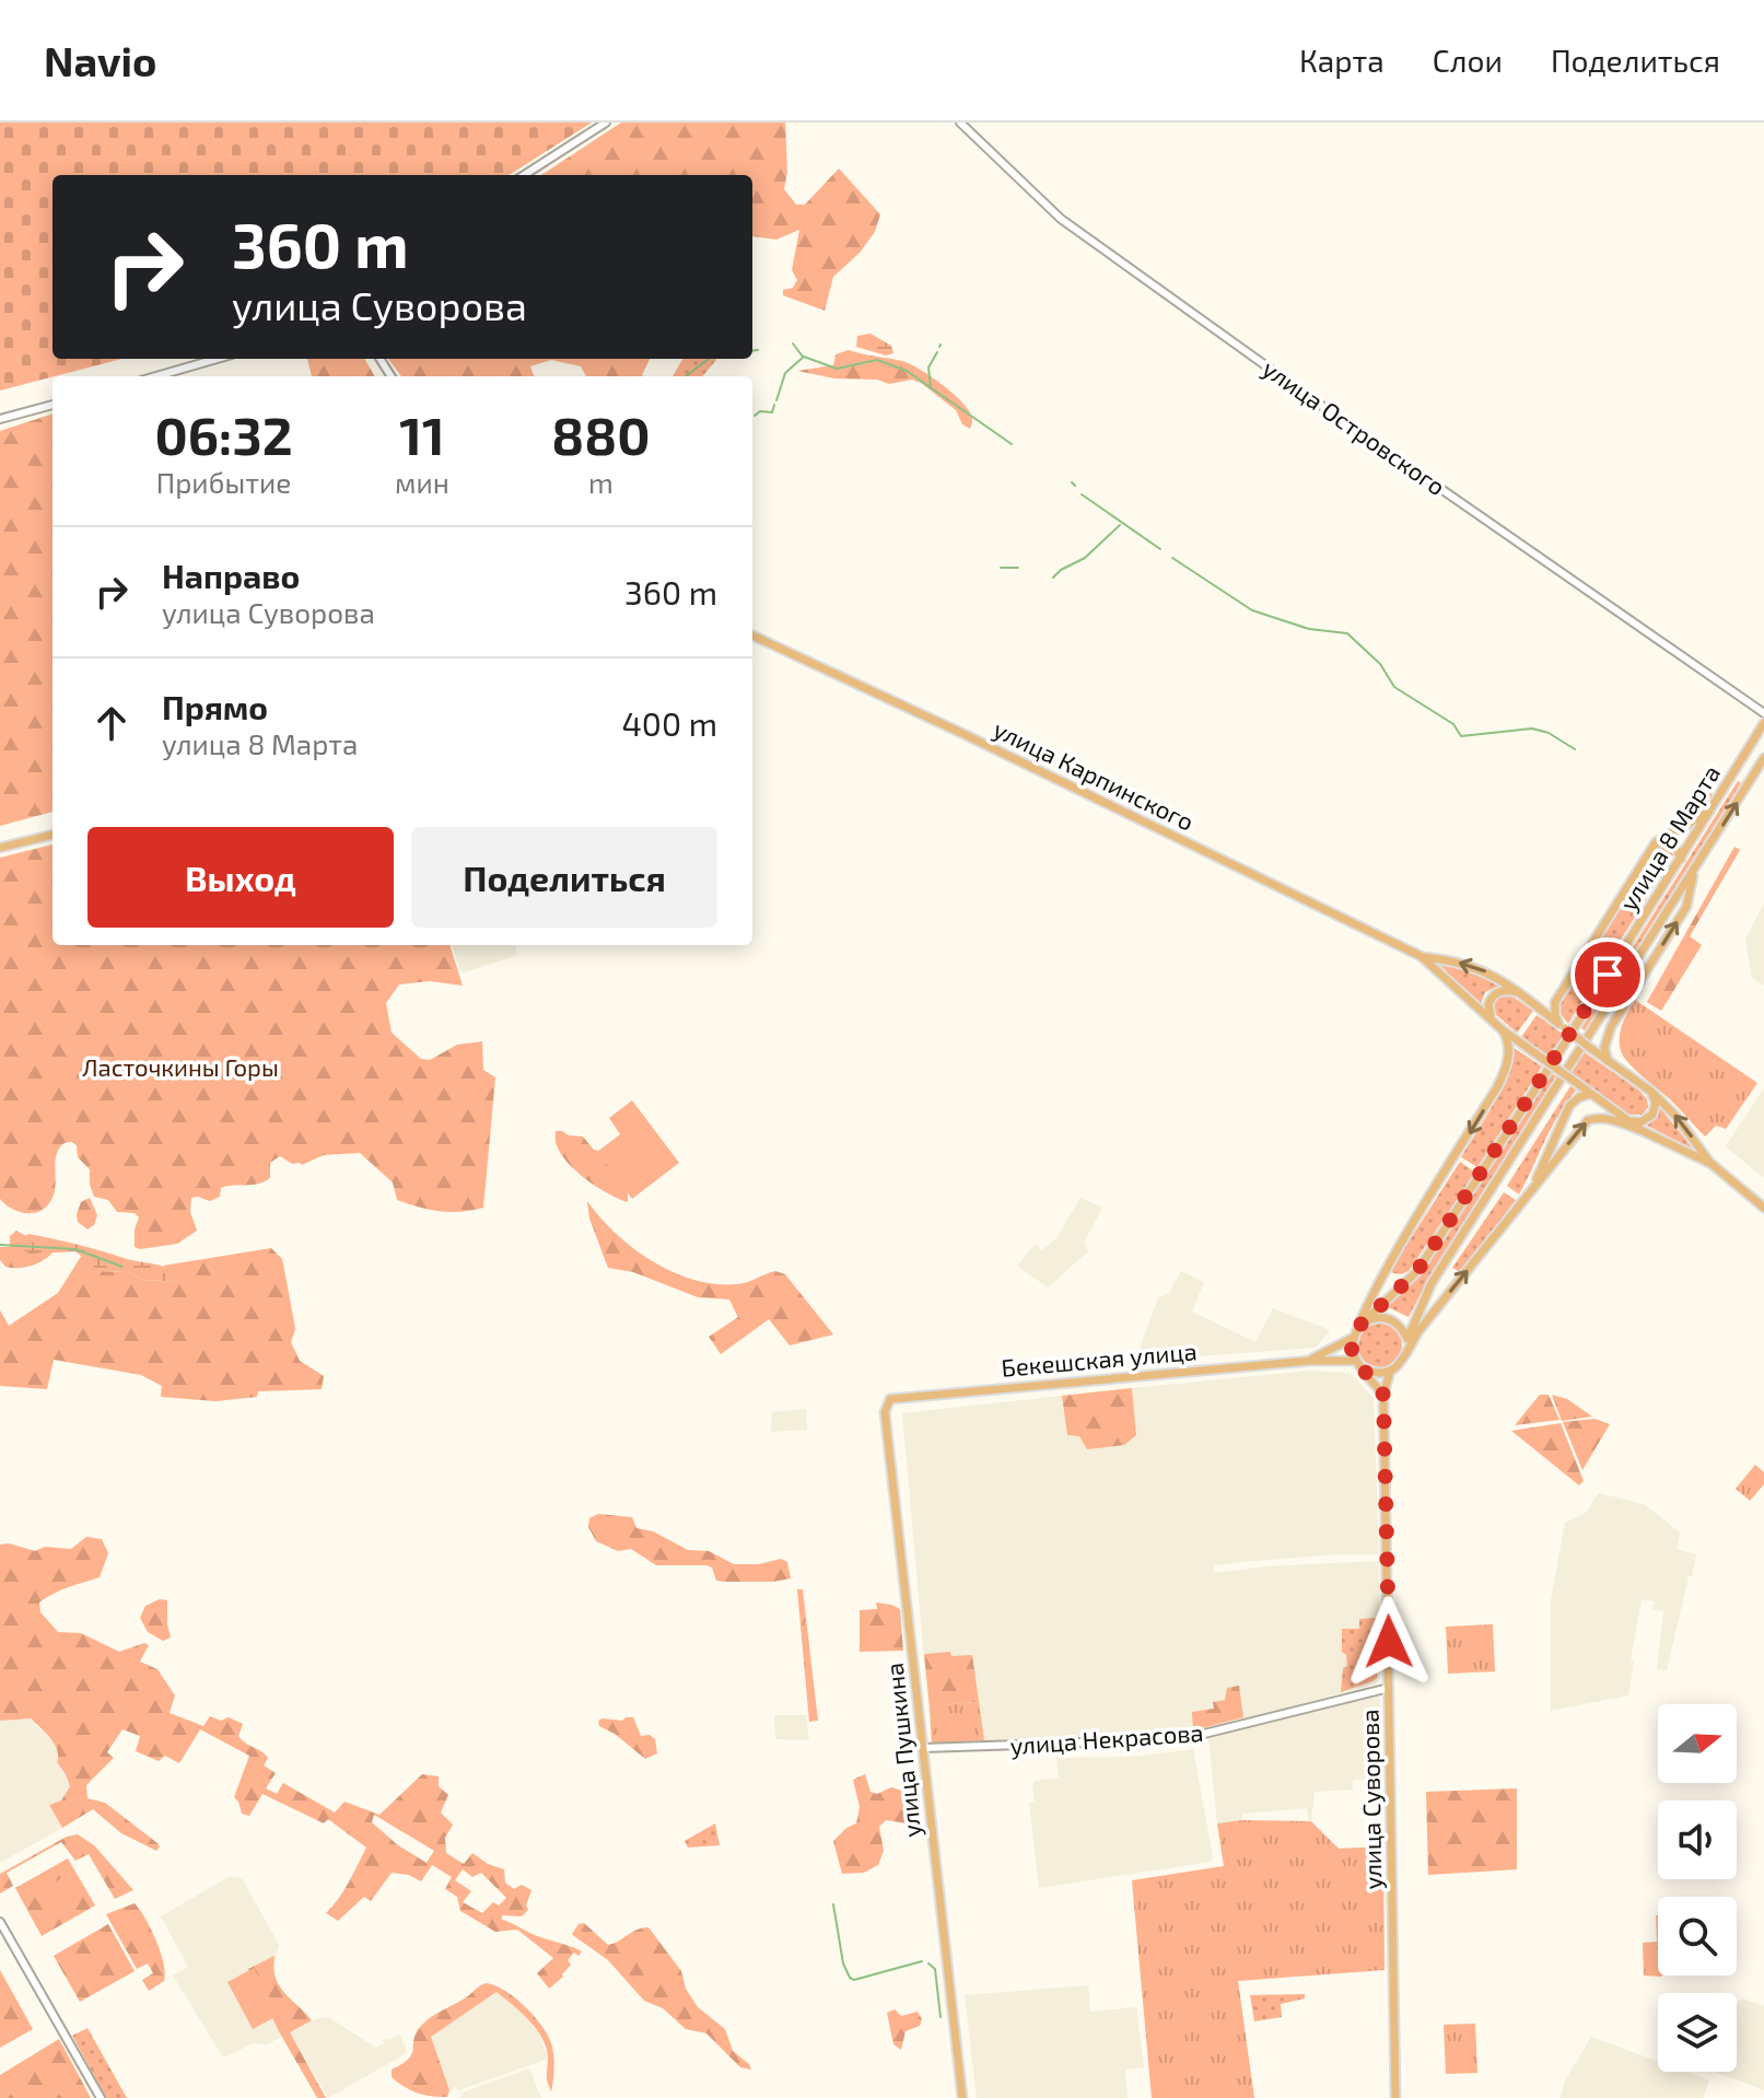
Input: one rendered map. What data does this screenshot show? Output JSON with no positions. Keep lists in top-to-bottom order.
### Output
{
  "streets": {
    "main road": [
      "улица Карпинского",
      "улица 8 Марта",
      "Бекешская улица",
      "улица Пушкина",
      "улица Суворова"
    ],
    "street": ["улица Островского", "улица Некрасова"]
  },
  "crossings": [
    ["улица 8 Марта", "Бекешская улица"],
    ["улица 8 Марта", "улица Суворова"],
    ["Бекешская улица", "улица Пушкина"],
    ["Бекешская улица", "улица Суворова"],
    ["улица Некрасова", "улица Пушкина"],
    ["улица Некрасова", "улица Суворова"]
  ],
  "parks": ["Ласточкины Горы"],
  "north": "right",
  "page": {
    "header": "Navio",
    "nav": ["Карта", "Слои", "Поделиться"],
    "turn": ["360 m", "улица Суворова"],
    "eta": [
      "06:32",
      "Прибытие",
      "11",
      "мин",
      "880",
      "m"
    ],
    "list": [
      {
        "name": "Направо",
        "note": "улица Суворова",
        "value": "360 m"
      },
      {
        "name": "Прямо",
        "note": "улица 8 Марта",
        "value": "400 m"
      }
    ],
    "buttons": ["Выход", "Поделиться"]
  }
}
